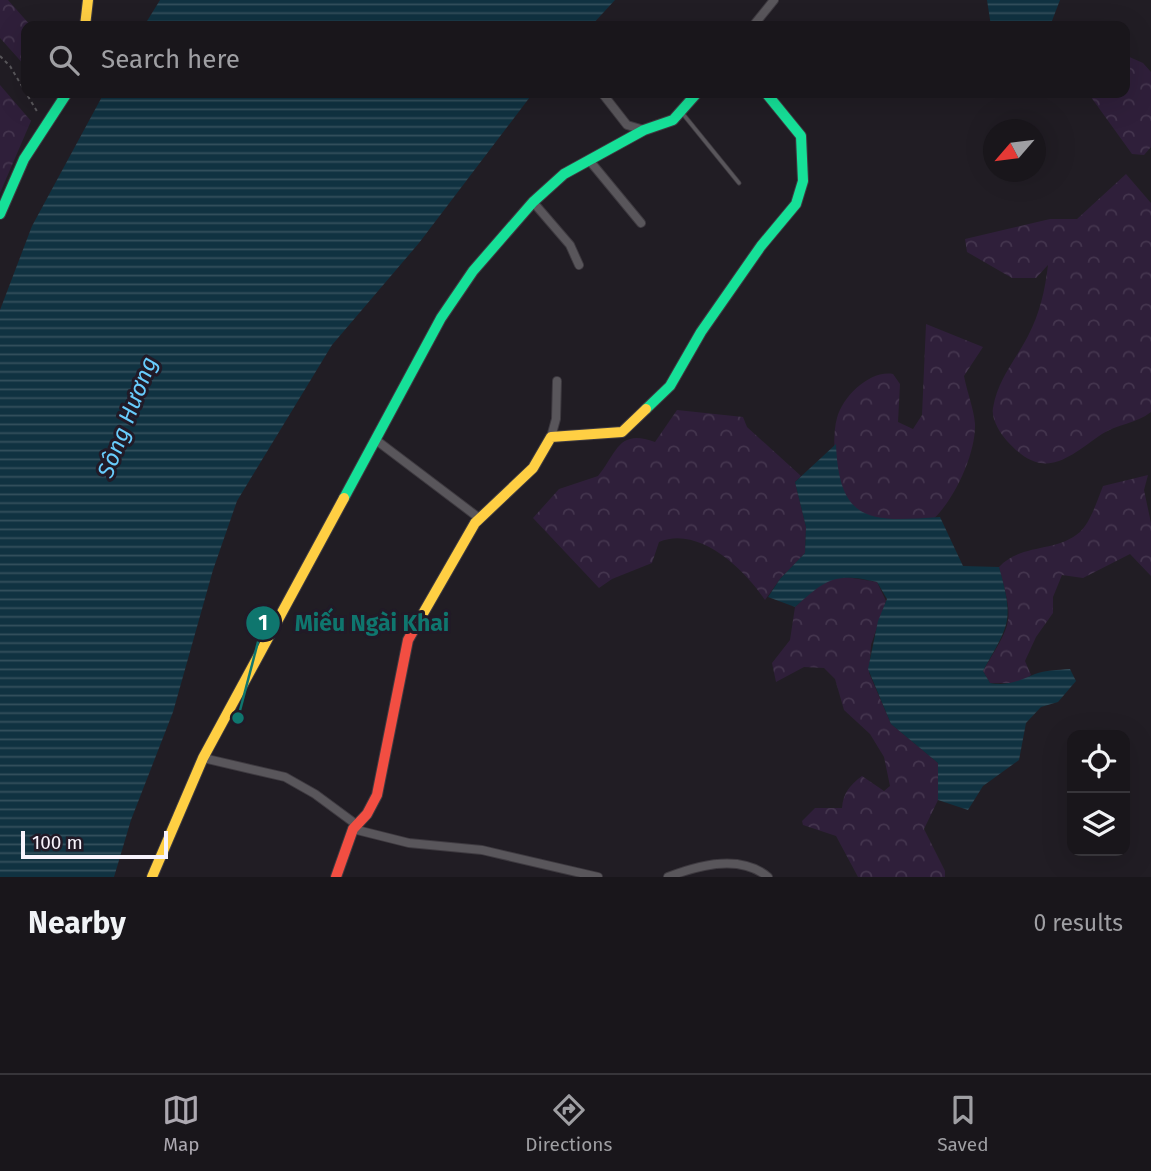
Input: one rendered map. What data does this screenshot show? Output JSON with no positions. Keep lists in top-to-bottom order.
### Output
{
  "water": ["Sông Hương"],
  "places": ["Miếu Ngài Khai"],
  "scale_bar": "100 m",
  "north": "bottom left",
  "page": {
    "search": "Search here",
    "scale": "100 m",
    "heading": ["Nearby", "0 results"],
    "nav": ["Map", "Directions", "Saved"]
  }
}
